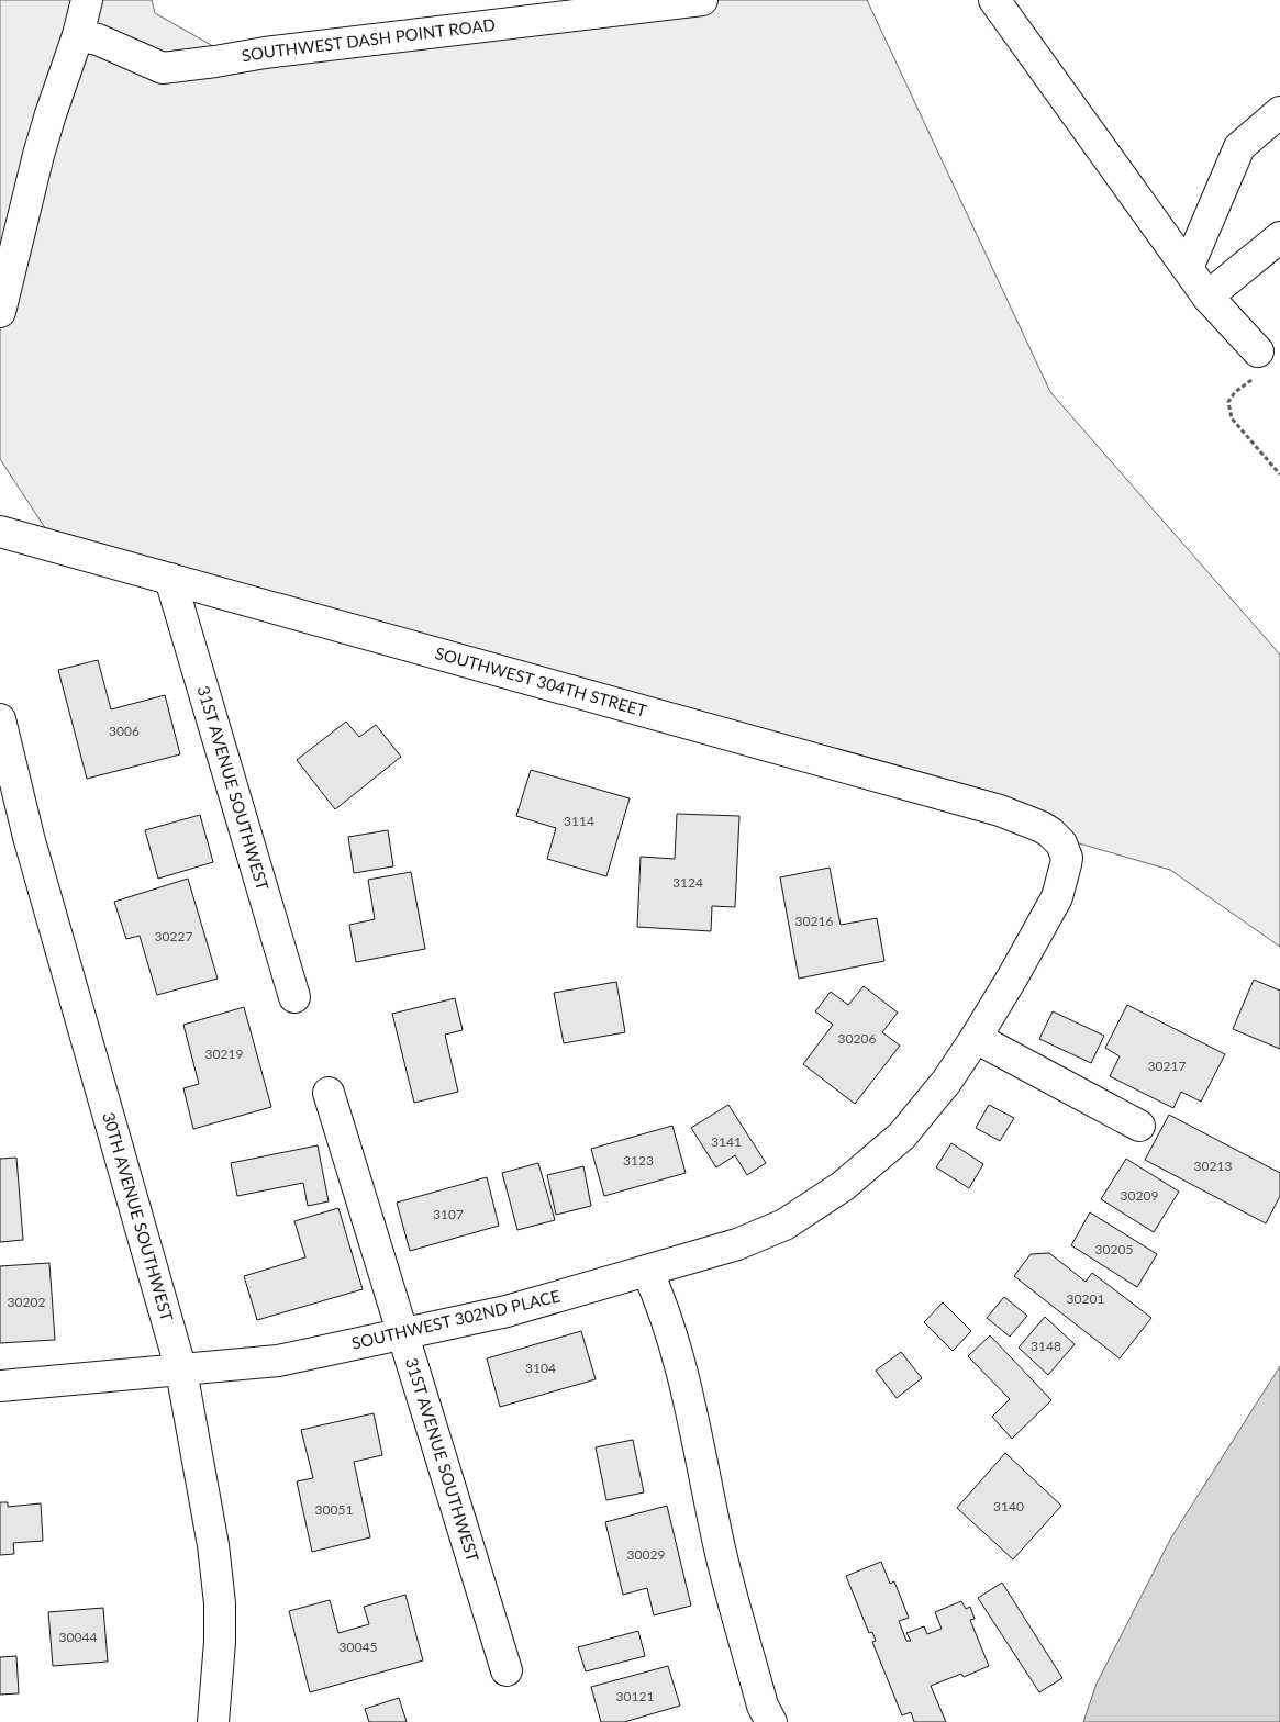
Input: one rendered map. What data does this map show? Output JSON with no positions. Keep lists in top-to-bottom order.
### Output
{
  "streets": {
    "street": [
      "SOUTHWEST DASH POINT ROAD",
      "SOUTHWEST 304TH STREET",
      "31ST AVENUE SOUTHWEST",
      "30TH AVENUE SOUTHWEST",
      "SOUTHWEST 302ND PLACE"
    ]
  },
  "crossings": [
    ["SOUTHWEST 304TH STREET", "31ST AVENUE SOUTHWEST"],
    ["SOUTHWEST 304TH STREET", "SOUTHWEST 302ND PLACE"],
    ["31ST AVENUE SOUTHWEST", "SOUTHWEST 302ND PLACE"],
    ["30TH AVENUE SOUTHWEST", "SOUTHWEST 302ND PLACE"]
  ],
  "house_numbers": [
    "3006",
    "3114",
    "3124",
    "30216",
    "30227",
    "30206",
    "30219",
    "30217",
    "3141",
    "3123",
    "30213",
    "30209",
    "3107",
    "30205",
    "30201",
    "30202",
    "3148",
    "3104",
    "3140",
    "30051",
    "30029",
    "30044",
    "30045",
    "30121"
  ]
}
